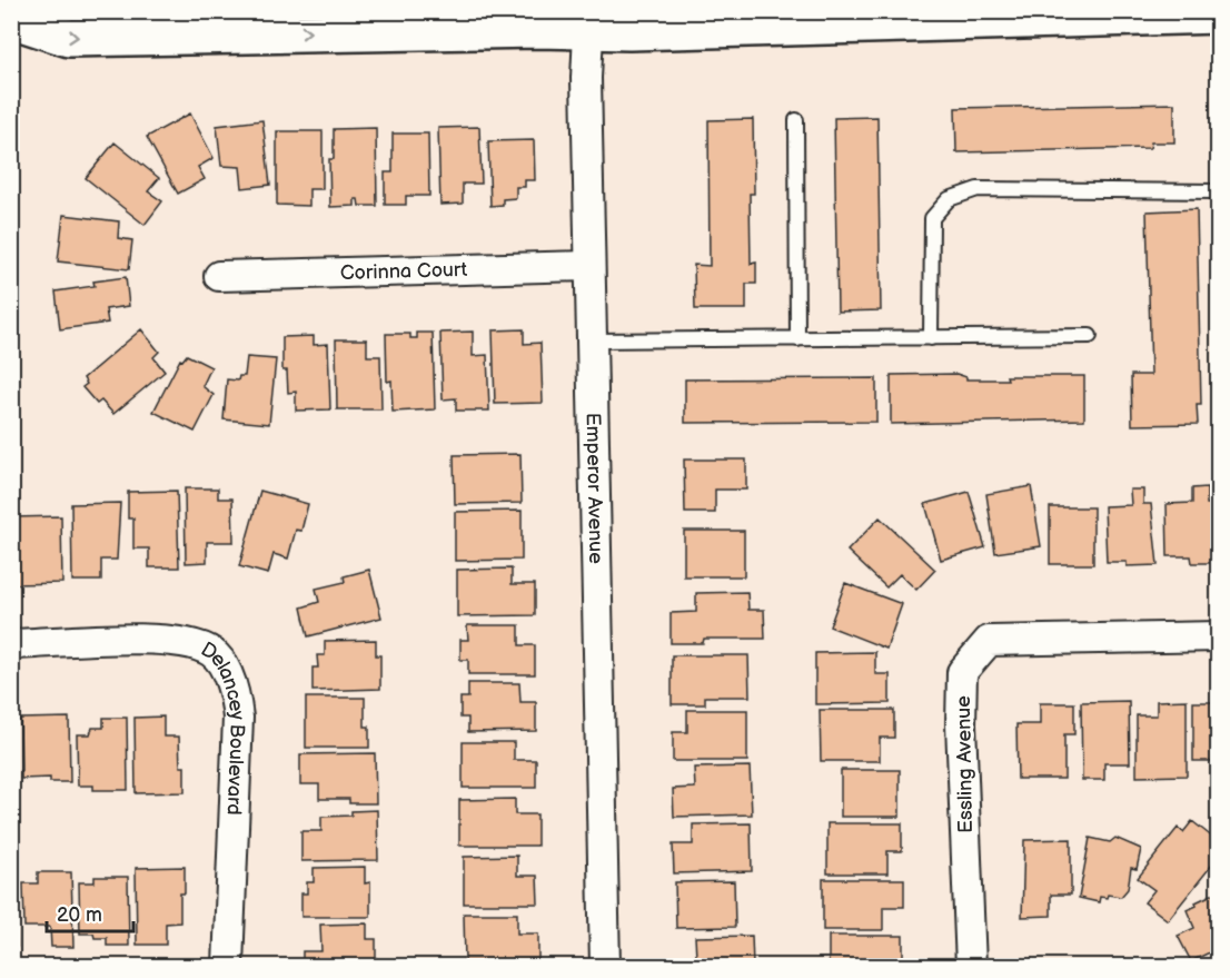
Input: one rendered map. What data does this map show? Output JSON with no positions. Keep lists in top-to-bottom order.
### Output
{
  "streets": {
    "street": [
      "Corinna Court",
      "Emperor Avenue",
      "Delancey Boulevard",
      "Essling Avenue"
    ]
  },
  "crossings": [
    ["Corinna Court", "Emperor Avenue"]
  ],
  "scale_bar": "20 m"
}
